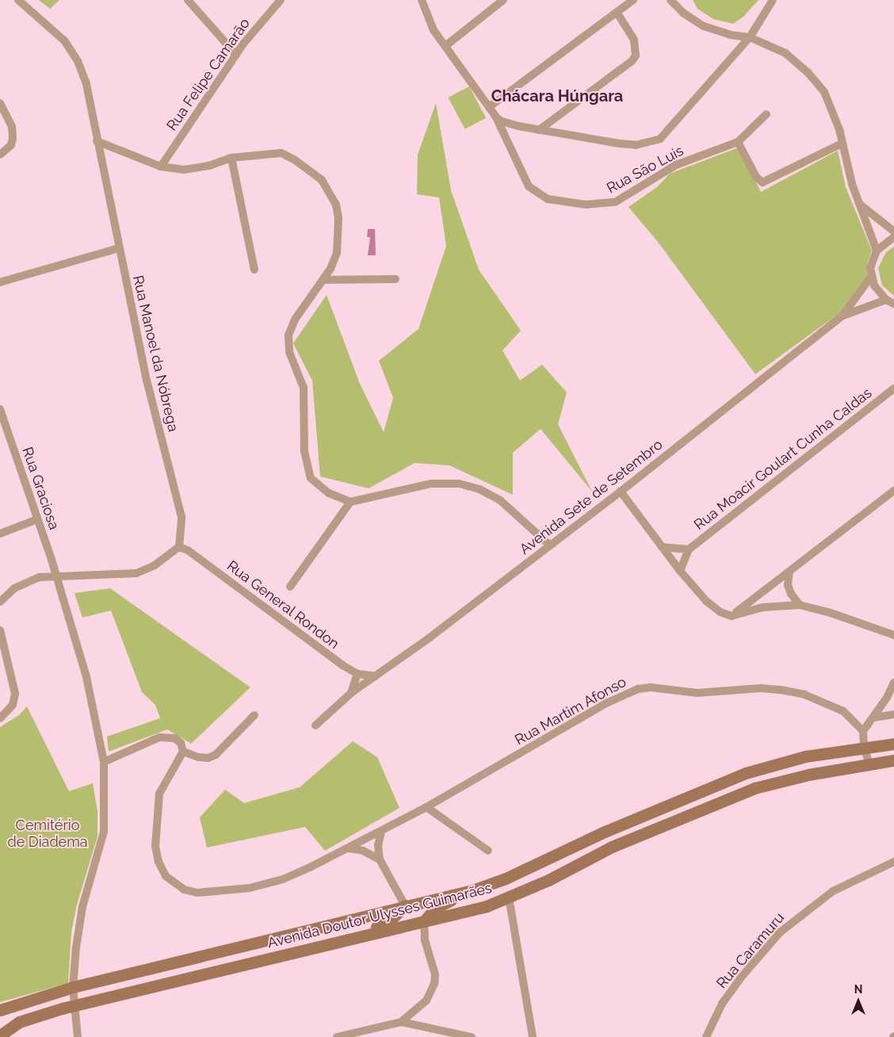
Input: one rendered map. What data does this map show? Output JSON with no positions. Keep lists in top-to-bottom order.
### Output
{
  "streets": {
    "main road": ["Avenida Doutor Ulysses Guimarães"],
    "street": [
      "Rua Felipe Camarão",
      "Rua São Luis",
      "Rua Manoel da Nóbrega",
      "Rua Moacir Goulart Cunha Caldas",
      "Rua Graciosa",
      "Avenida Sete de Setembro",
      "Rua General Rondon",
      "Rua Martim Afonso",
      "Rua Caramuru"
    ]
  },
  "crossings": [
    ["Rua Manoel da Nóbrega", "Rua General Rondon"],
    ["Rua Graciosa", "Avenida Doutor Ulysses Guimarães"],
    ["Avenida Sete de Setembro", "Rua General Rondon"]
  ],
  "districts": ["Chácara Húngara"],
  "parks": ["Cemitério de Diadema"],
  "north": "top"
}
